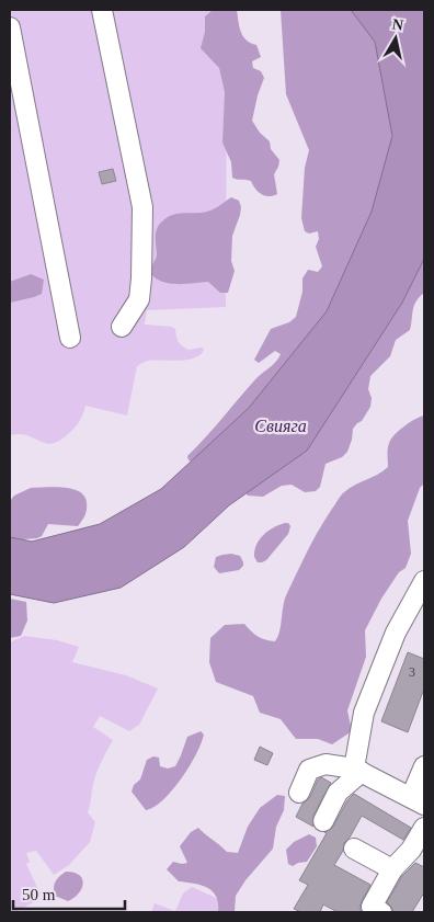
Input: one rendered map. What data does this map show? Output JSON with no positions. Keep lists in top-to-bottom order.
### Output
{
  "water": ["Свияга"],
  "house_numbers": ["3"],
  "scale_bar": "50 m",
  "north": "top"
}
